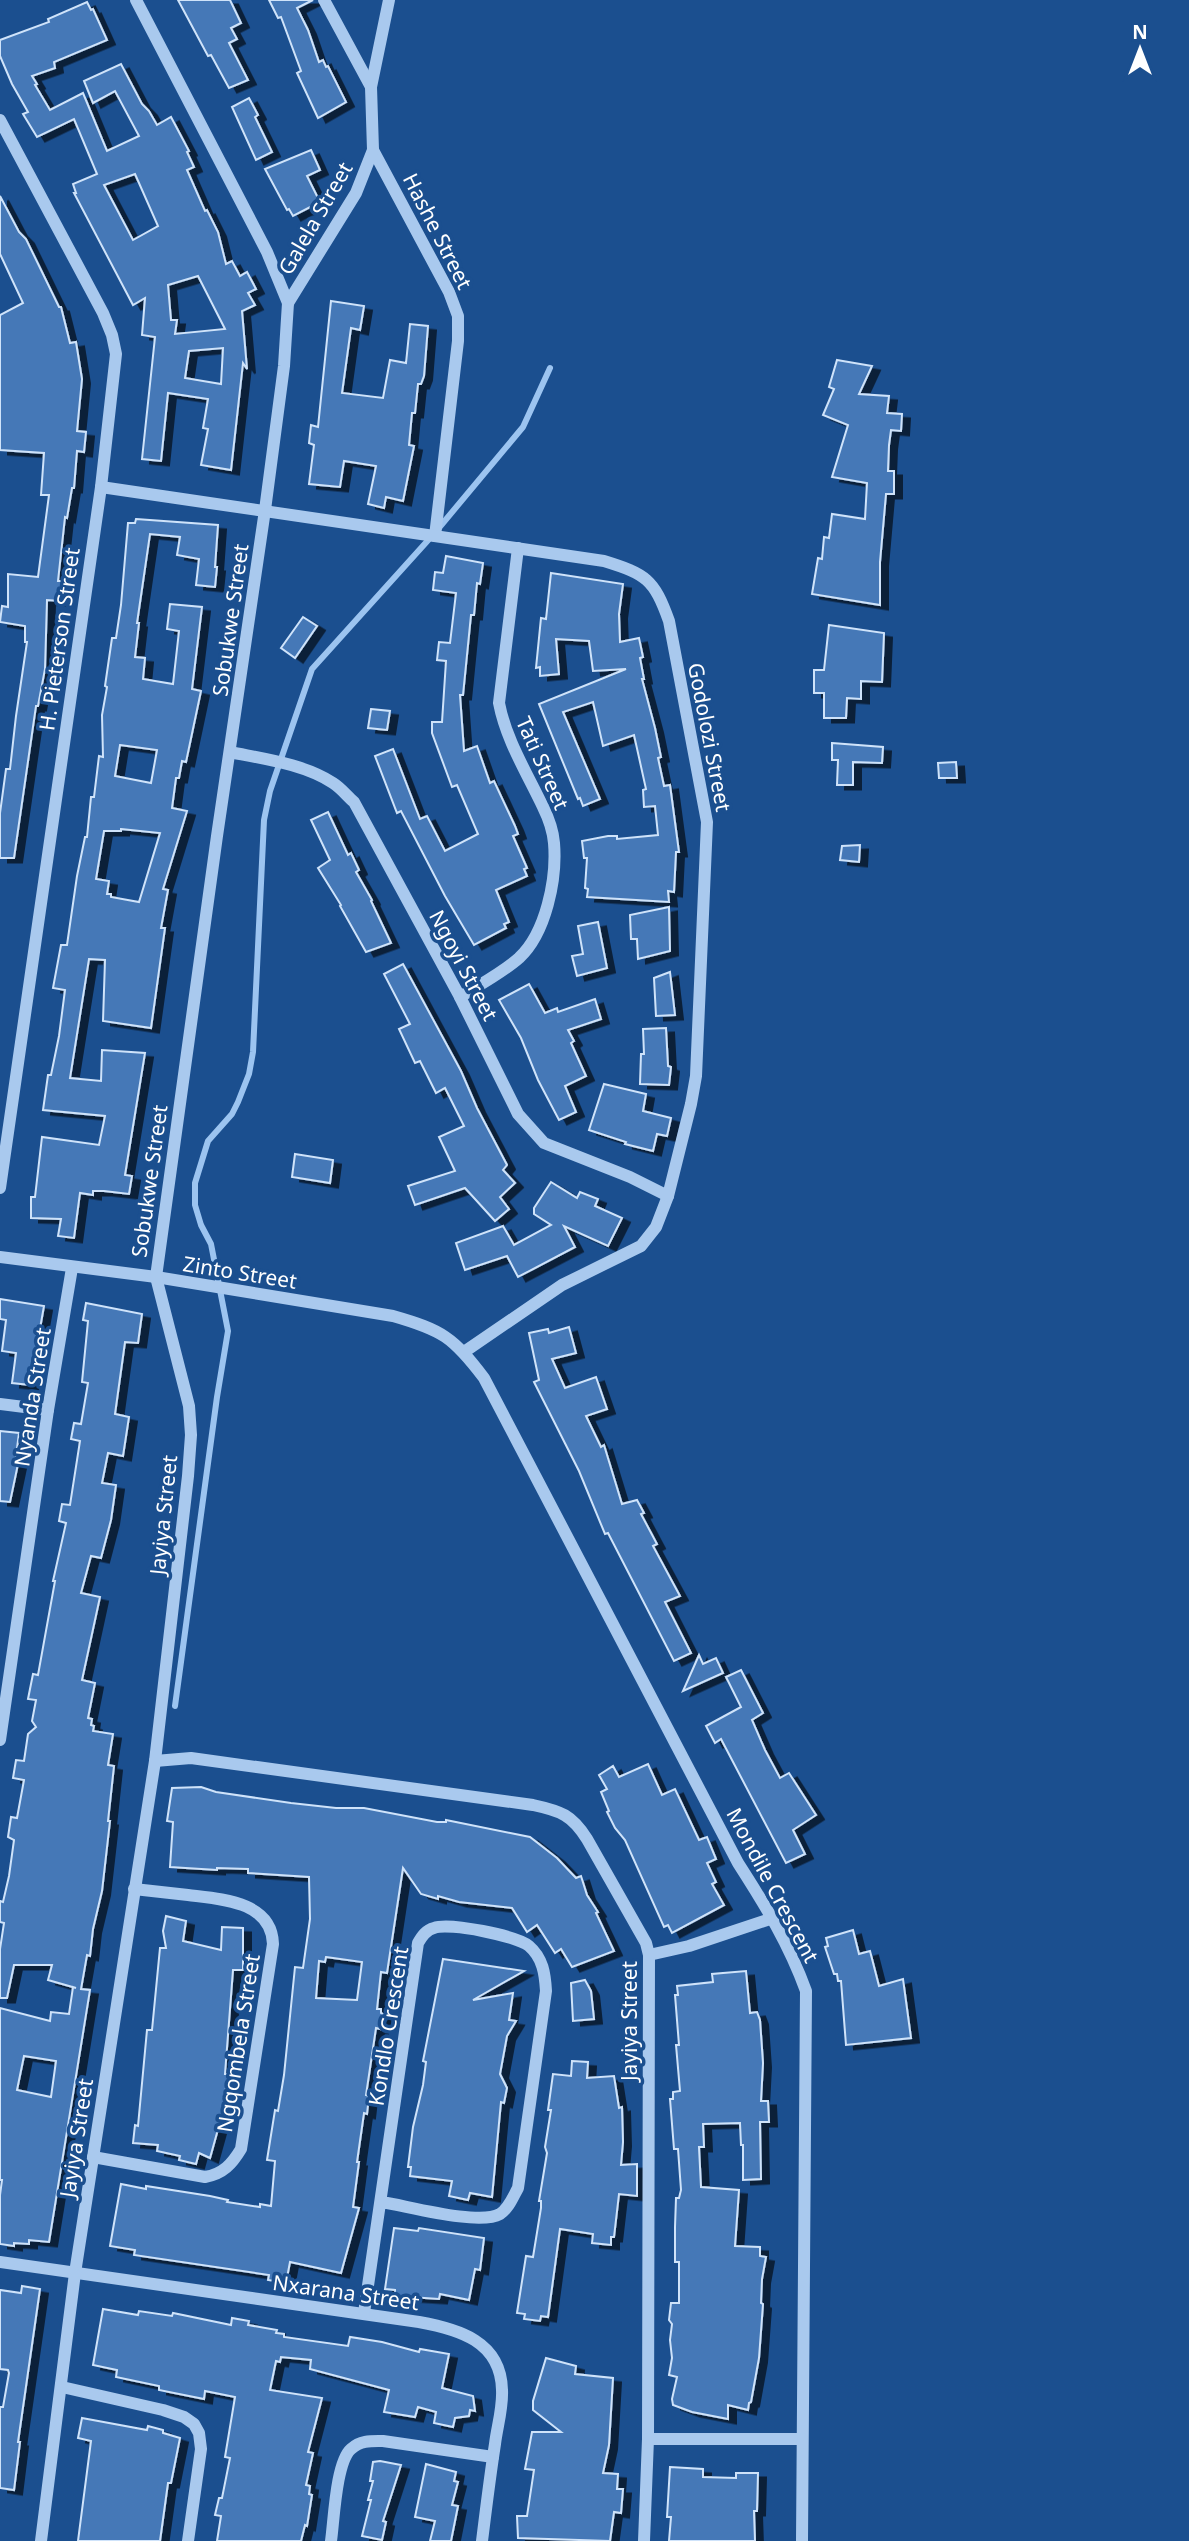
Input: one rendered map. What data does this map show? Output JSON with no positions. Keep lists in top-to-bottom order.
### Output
{
  "streets": {
    "street": [
      "Galela Street",
      "Hashe Street",
      "Sobukwe Street",
      "H. Pieterson Street",
      "Godolozi Street",
      "Tati Street",
      "Ngoyi Street",
      "Zinto Street",
      "Nyanda Street",
      "Jayiya Street",
      "Mondile Crescent",
      "Kondlo Crescent",
      "Ngqombela Street",
      "Nxarana Street"
    ]
  },
  "crossings": [
    ["Galela Street", "Hashe Street"],
    ["Galela Street", "Sobukwe Street"],
    ["Hashe Street", "Godolozi Street"],
    ["Sobukwe Street", "Godolozi Street"],
    ["Sobukwe Street", "Ngoyi Street"],
    ["Sobukwe Street", "Zinto Street"],
    ["Sobukwe Street", "Jayiya Street"],
    ["H. Pieterson Street", "Godolozi Street"],
    ["Godolozi Street", "Tati Street"],
    ["Godolozi Street", "Ngoyi Street"],
    ["Godolozi Street", "Zinto Street"],
    ["Godolozi Street", "Mondile Crescent"],
    ["Tati Street", "Ngoyi Street"],
    ["Zinto Street", "Nyanda Street"],
    ["Zinto Street", "Jayiya Street"],
    ["Zinto Street", "Mondile Crescent"],
    ["Jayiya Street", "Ngqombela Street"],
    ["Jayiya Street", "Nxarana Street"],
    ["Kondlo Crescent", "Nxarana Street"]
  ],
  "north": "top"
}
